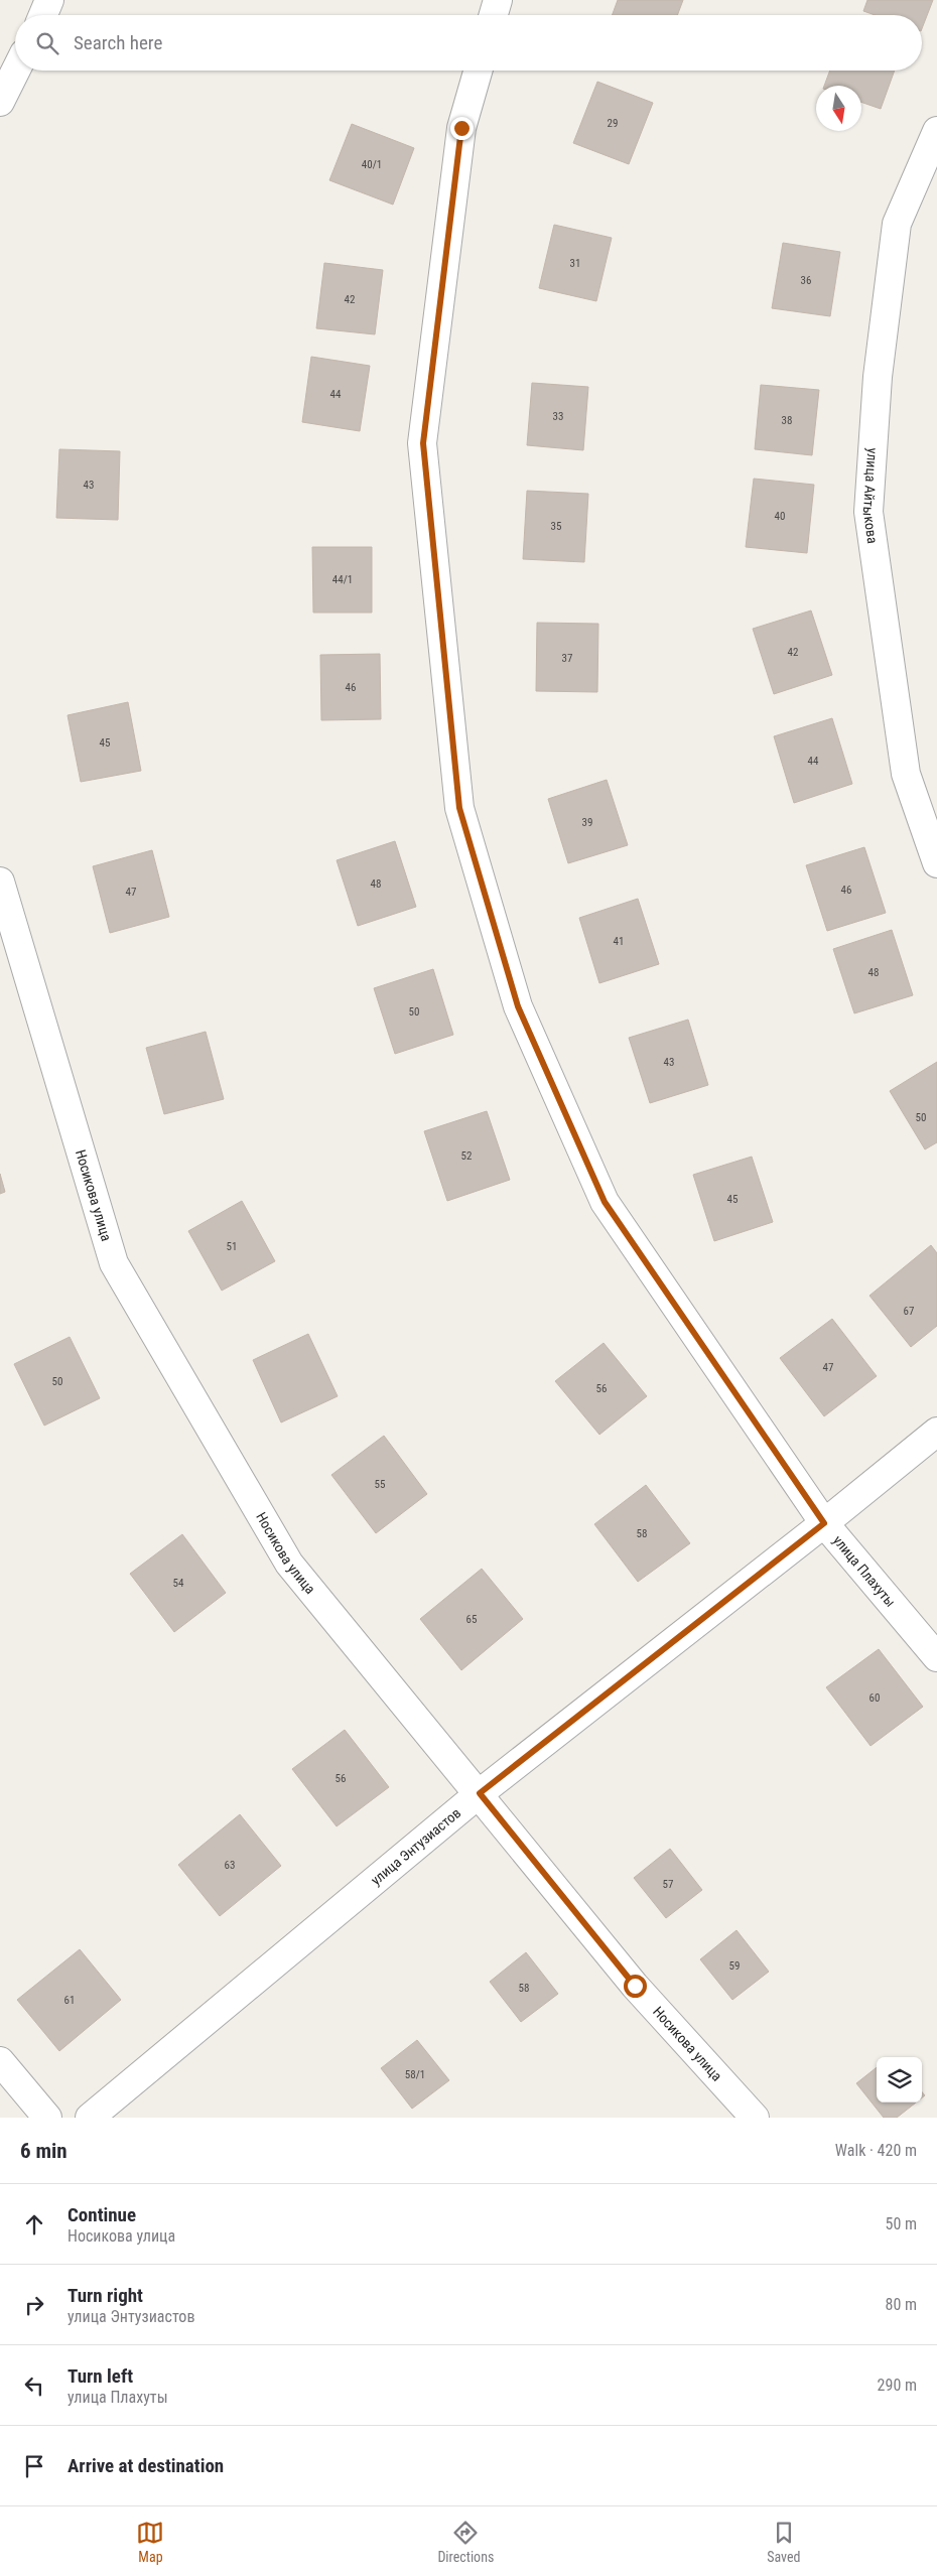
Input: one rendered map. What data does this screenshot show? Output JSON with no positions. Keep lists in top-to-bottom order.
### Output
{
  "streets": {
    "street": [
      "улица Айтыкова",
      "Носикова улица",
      "улица Плахуты",
      "улица Энтузиастов"
    ]
  },
  "crossings": [
    ["Носикова улица", "улица Энтузиастов"],
    ["улица Плахуты", "улица Энтузиастов"]
  ],
  "house_numbers": [
    "29",
    "40/1",
    "31",
    "36",
    "42",
    "44",
    "33",
    "38",
    "43",
    "40",
    "35",
    "44/1",
    "42",
    "37",
    "46",
    "45",
    "44",
    "39",
    "48",
    "46",
    "47",
    "41",
    "48",
    "50",
    "43",
    "50",
    "52",
    "45",
    "51",
    "67",
    "47",
    "50",
    "56",
    "55",
    "58",
    "54",
    "65",
    "60",
    "56",
    "63",
    "57",
    "59",
    "58",
    "61",
    "58/1"
  ],
  "north": "bottom",
  "page": {
    "search": "Search here",
    "heading": ["6 min", "Walk · 420 m"],
    "list": [
      ["Continue", "Носикова улица", "50 m"],
      ["Turn right", "улица Энтузиастов", "80 m"],
      ["Turn left", "улица Плахуты", "290 m"],
      "Arrive at destination"
    ],
    "nav": ["Map", "Directions", "Saved"]
  }
}
